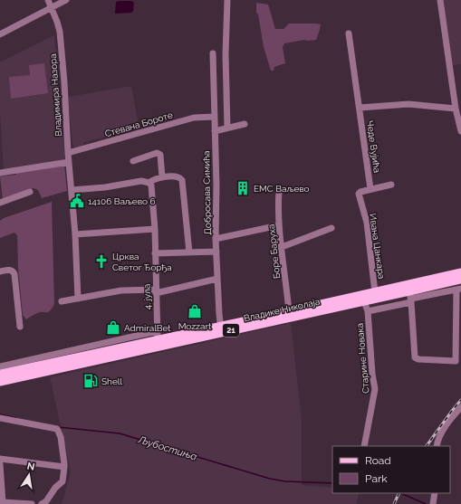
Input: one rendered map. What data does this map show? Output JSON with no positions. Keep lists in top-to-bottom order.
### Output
{
  "streets": {
    "main road": ["Владике Николаја", "21"],
    "street": [
      "Владимира Назора",
      "Стевана Бороте",
      "Чеде Вујића",
      "Добросава Симића",
      "Ивана Цанкара",
      "Боре Баруха",
      "4. јула",
      "Старине Новака"
    ]
  },
  "crossings": [
    ["Владимира Назора", "Стевана Бороте"],
    ["Стевана Бороте", "Добросава Симића"],
    ["Чеде Вујића", "Ивана Цанкара"],
    ["Добросава Симића", "Владике Николаја"],
    ["Ивана Цанкара", "Владике Николаја"],
    ["Боре Баруха", "Владике Николаја"],
    ["4. јула", "Владике Николаја"],
    ["Владике Николаја", "Старине Новака"]
  ],
  "water": ["Љубостиња"],
  "places": {
    "building": ["ЕМС Ваљево"],
    "public building": ["14106 Ваљево 6"],
    "church": ["Црква Светог Ђорђа"],
    "shop": ["Mozzart", "AdmiralBet"],
    "fuel station": ["Shell"]
  },
  "legend": ["Road", "Park"],
  "north": "top"
}
